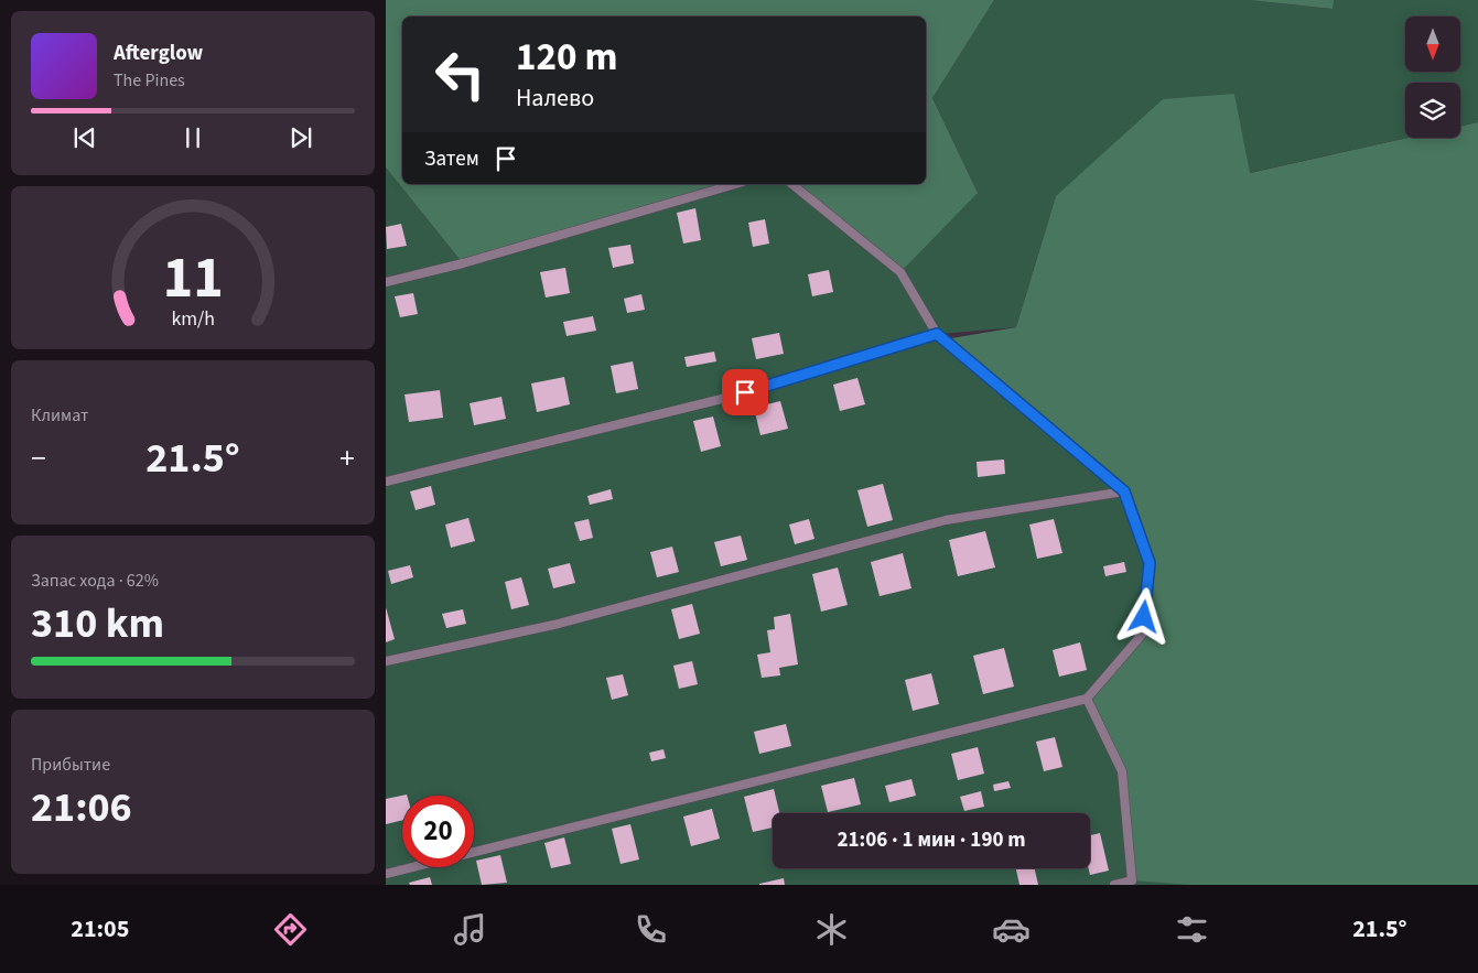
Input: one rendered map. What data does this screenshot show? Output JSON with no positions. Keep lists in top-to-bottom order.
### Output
{
  "north": "bottom",
  "page": {
    "turn": ["120 m", "Налево"],
    "song": ["Afterglow", "The Pines"],
    "then": "Затем",
    "tile": [
      "Климат",
      ["Запас хода · 62%", "310 km"],
      ["Прибытие", "21:06"]
    ],
    "heat": ["−", "21.5°", "+"],
    "limit": "20",
    "trip": "21:06 · 1 мин · 190 m",
    "tabs": ["21:05", "21.5°"],
    "gauge": ["11", "km/h"]
  }
}
